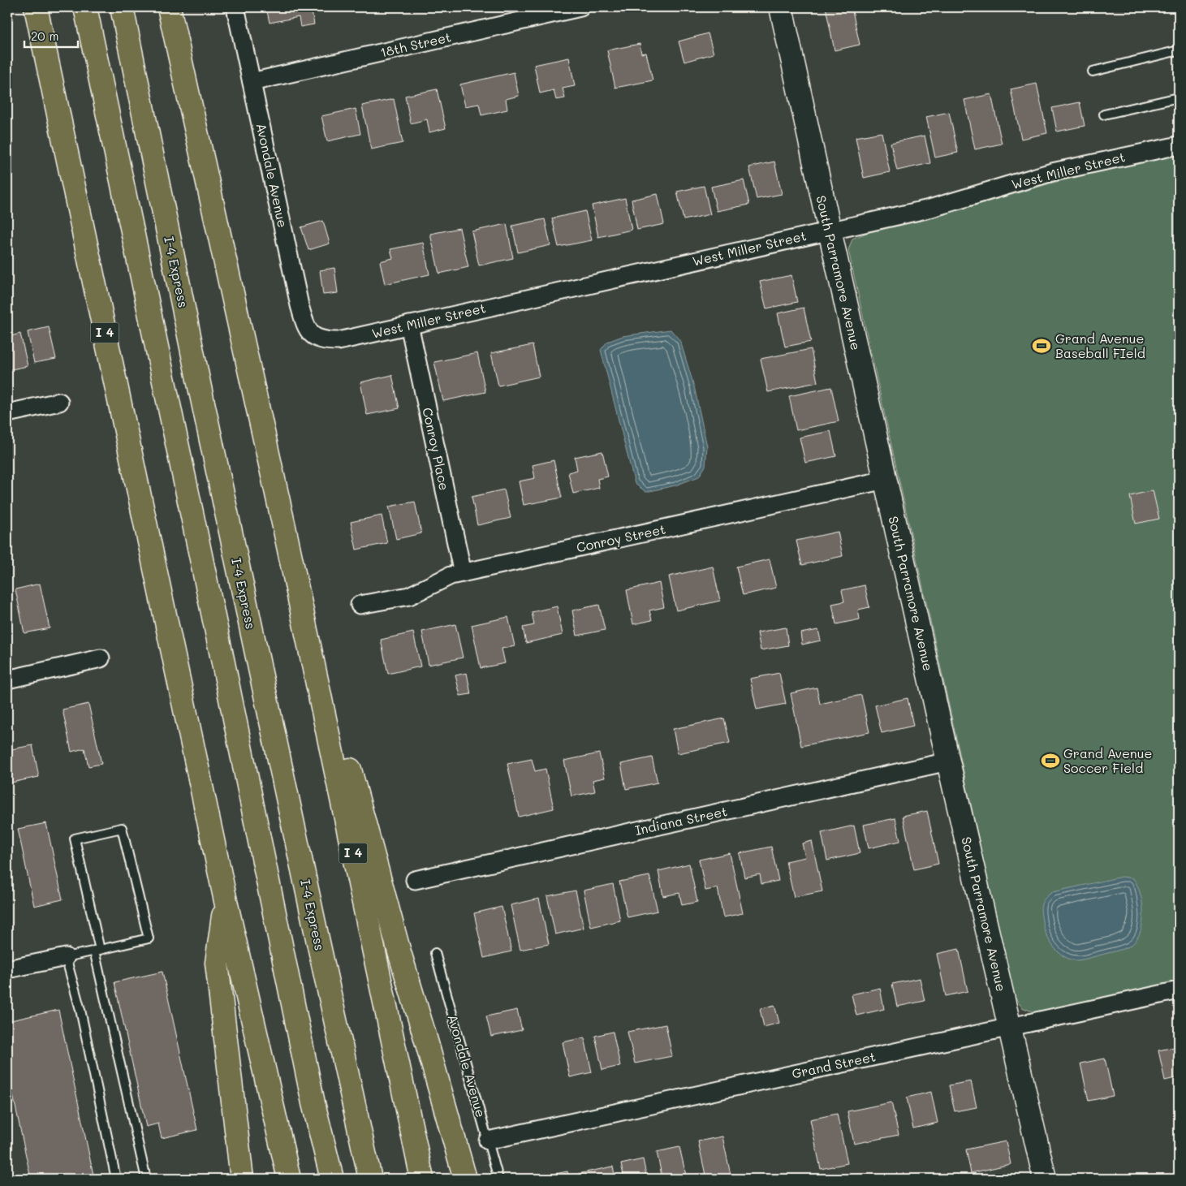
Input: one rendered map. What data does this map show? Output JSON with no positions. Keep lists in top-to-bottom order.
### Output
{
  "streets": {
    "highway": ["I-4 Express", "I 4"],
    "street": [
      "18th Street",
      "West Miller Street",
      "Avondale Avenue",
      "South Parramore Avenue",
      "Conroy Place",
      "Conroy Street",
      "Indiana Street",
      "Grand Street"
    ]
  },
  "crossings": [
    ["18th Street", "Avondale Avenue"],
    ["West Miller Street", "Avondale Avenue"],
    ["West Miller Street", "South Parramore Avenue"],
    ["West Miller Street", "Conroy Place"],
    ["Avondale Avenue", "Grand Street"],
    ["South Parramore Avenue", "Conroy Street"],
    ["South Parramore Avenue", "Indiana Street"],
    ["South Parramore Avenue", "Grand Street"],
    ["Conroy Place", "Conroy Street"]
  ],
  "places": {
    "sports": ["Grand Avenue Baseball FIeld", "Grand Avenue Soccer Field"]
  },
  "scale_bar": "20 m"
}
